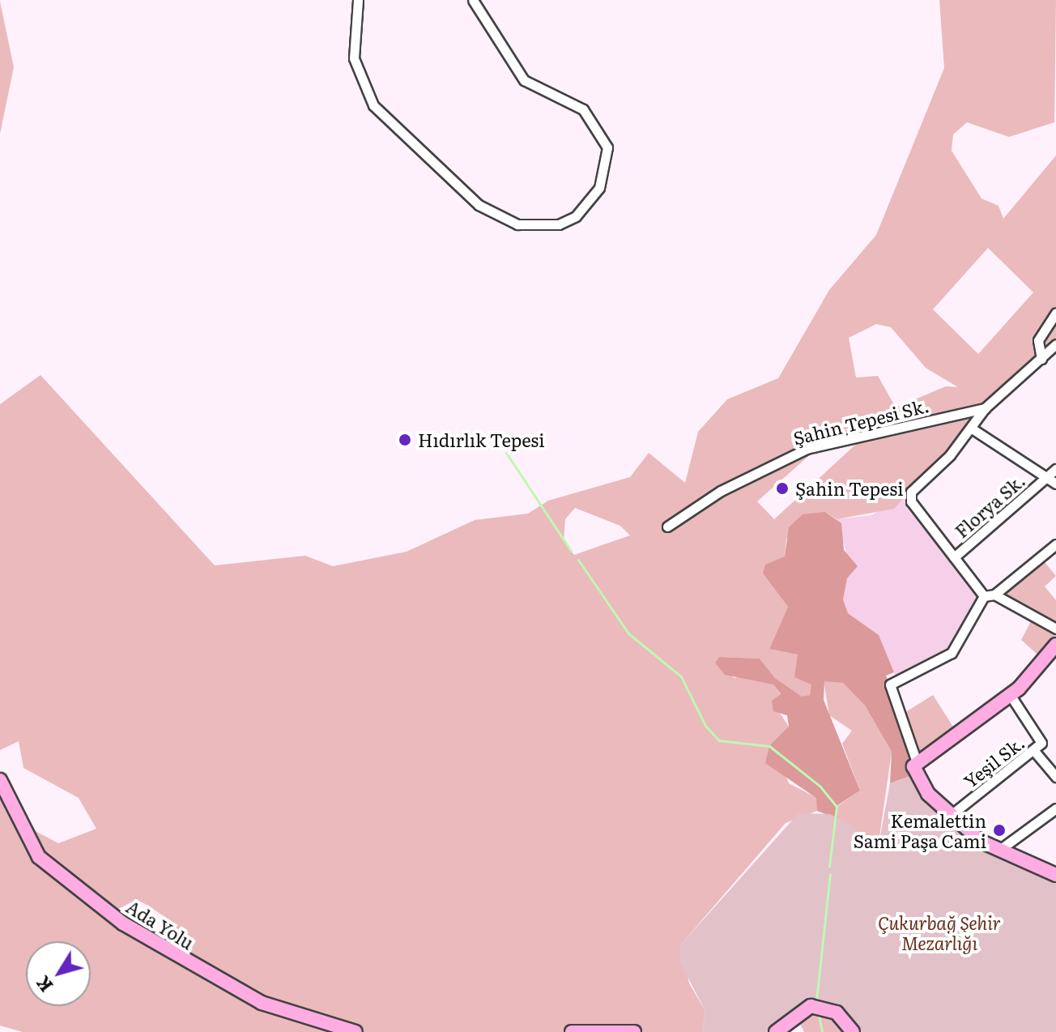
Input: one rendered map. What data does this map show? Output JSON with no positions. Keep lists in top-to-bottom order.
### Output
{
  "streets": {
    "street": [
      "Şahin Tepesi Sk.",
      "Florya Sk.",
      "Yeşil Sk.",
      "Ada Yolu"
    ]
  },
  "parks": ["Çukurbağ Şehir Mezarlığı"],
  "places": ["Hıdırlık Tepesi", "Şahin Tepesi", "Kemalettin Sami Paşa Cami"],
  "north": "bottom left"
}
